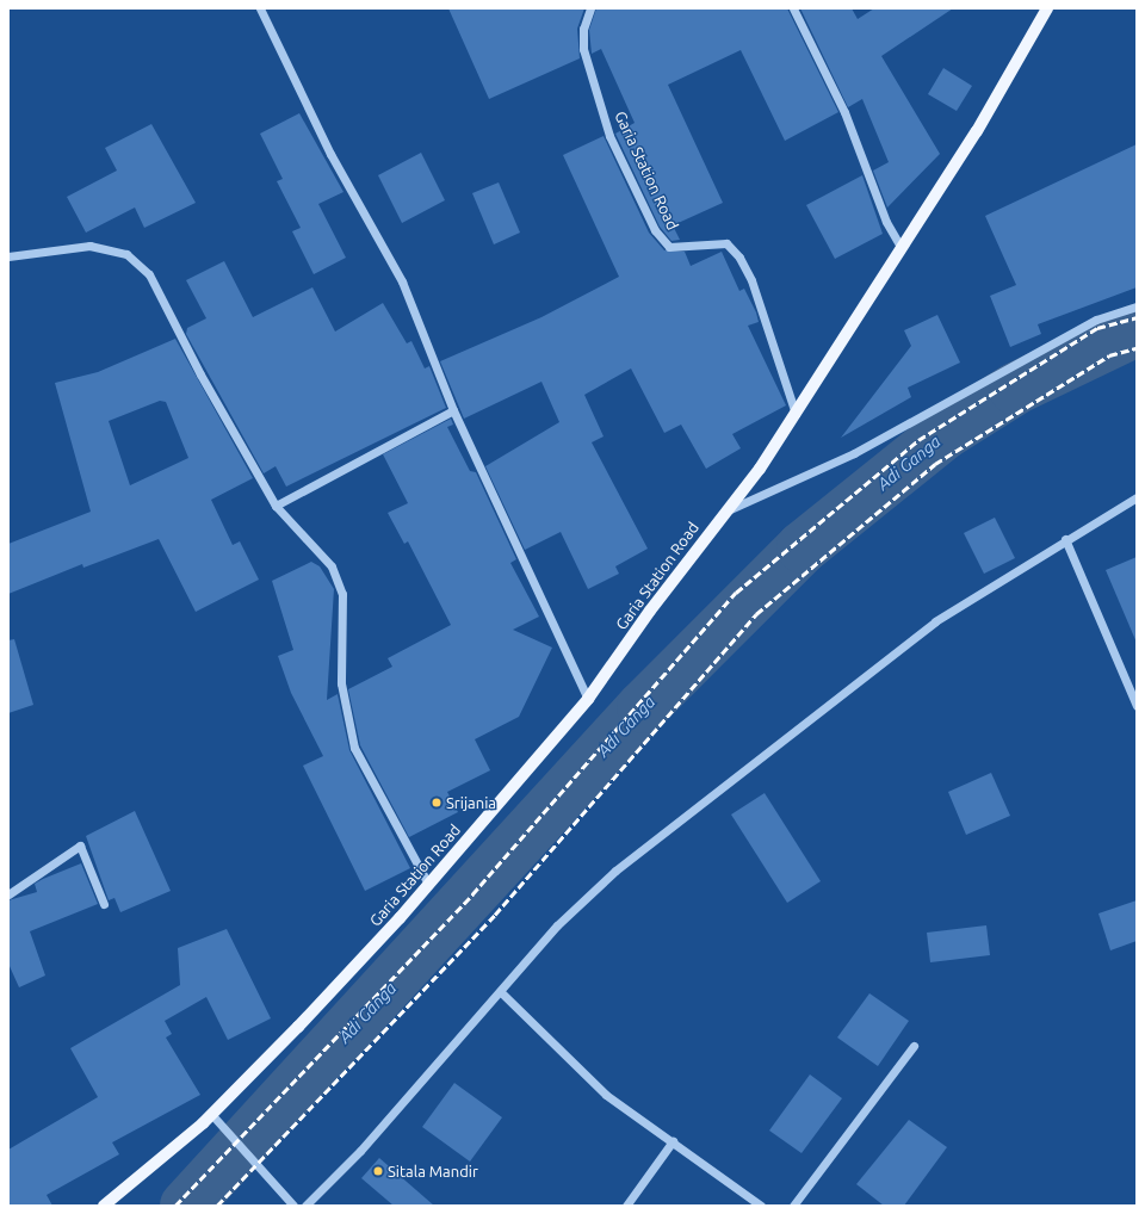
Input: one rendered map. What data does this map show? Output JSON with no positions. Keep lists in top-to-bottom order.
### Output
{
  "streets": {
    "main road": ["Garia Station Road"]
  },
  "water": ["Adi Ganga"],
  "places": ["Srijania", "Sitala Mandir"]
}
